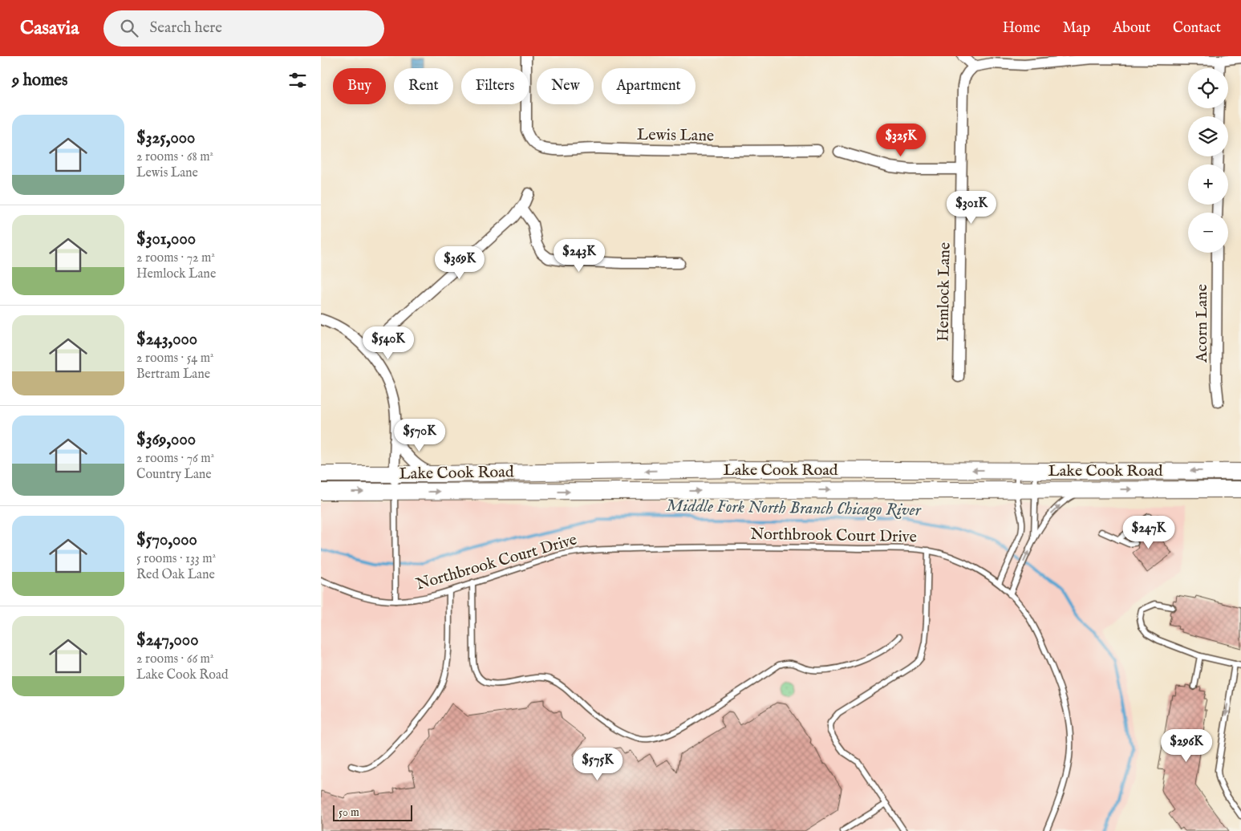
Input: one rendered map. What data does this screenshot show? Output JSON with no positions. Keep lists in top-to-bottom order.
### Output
{
  "streets": {
    "main road": ["Lake Cook Road"],
    "street": ["Lewis Lane", "Hemlock Lane", "Acorn Lane"],
    "lane": ["Northbrook Court Drive"]
  },
  "crossings": [
    ["Lake Cook Road", "Northbrook Court Drive"]
  ],
  "water": ["Middle Fork North Branch Chicago River"],
  "scale_bar": "50 m",
  "page": {
    "header": "Casavia",
    "search": "Search here",
    "nav": [
      "Home",
      "Map",
      "About",
      "Contact"
    ],
    "heading": "9 homes",
    "map_buttons": ["+", "−"],
    "chip": [
      "Buy",
      "Rent",
      "Filters",
      "New",
      "Apartment"
    ],
    "list": [
      {
        "name": "$325,000",
        "note": "2 rooms · 68 m² · Lewis Lane"
      },
      {
        "name": "$301,000",
        "note": "2 rooms · 72 m² · Hemlock Lane"
      },
      {
        "name": "$243,000",
        "note": "2 rooms · 54 m² · Bertram Lane"
      },
      {
        "name": "$369,000",
        "note": "2 rooms · 76 m² · Country Lane"
      },
      {
        "name": "$570,000",
        "note": "5 rooms · 133 m² · Red Oak Lane"
      },
      {
        "name": "$247,000",
        "note": "2 rooms · 66 m² · Lake Cook Road"
      }
    ],
    "price": [
      "$325K",
      "$301K",
      "$243K",
      "$369K",
      "$540K",
      "$570K",
      "$247K",
      "$296K",
      "$575K"
    ],
    "scale": "50 m"
  }
}
